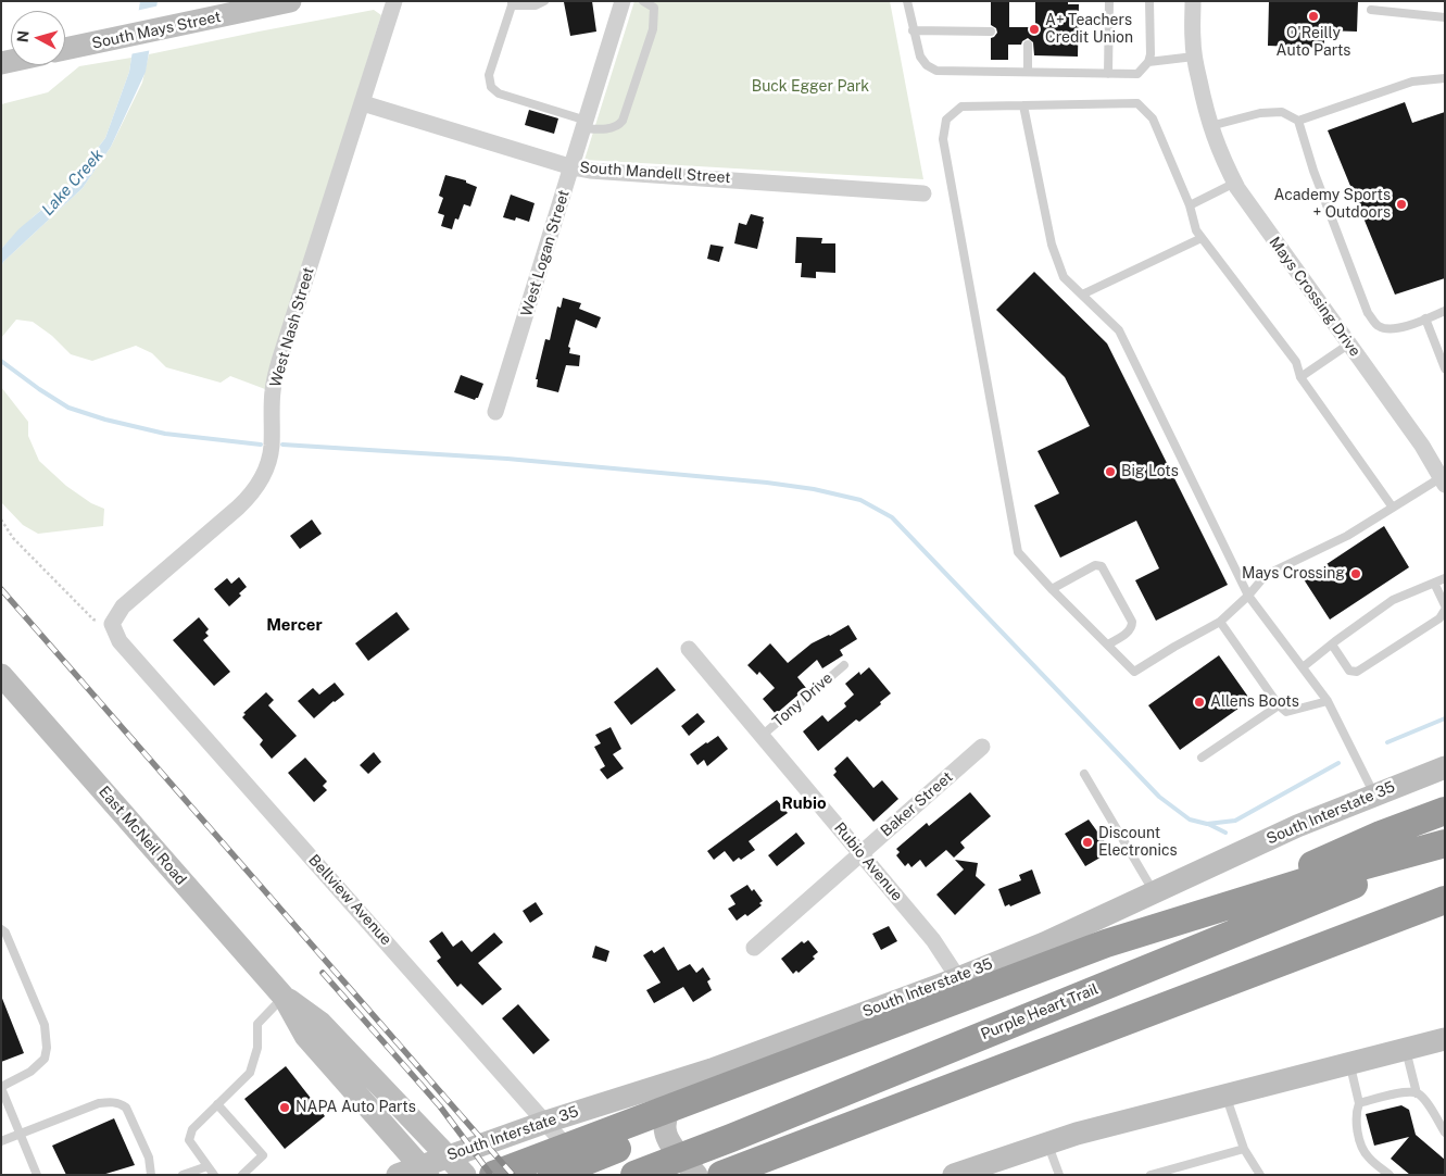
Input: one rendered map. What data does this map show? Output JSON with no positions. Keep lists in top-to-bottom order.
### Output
{
  "streets": {
    "highway": ["Purple Heart Trail"],
    "main road": ["South Mays Street", "South Interstate 35", "East McNeil Road"],
    "street": [
      "South Mandell Street",
      "West Logan Street",
      "Mays Crossing Drive",
      "West Nash Street",
      "Baker Street",
      "Rubio Avenue",
      "Bellview Avenue"
    ],
    "lane": ["Tony Drive"]
  },
  "crossings": [
    ["South Mandell Street", "West Logan Street"],
    ["South Mandell Street", "West Nash Street"],
    ["West Nash Street", "Bellview Avenue"],
    ["Tony Drive", "Rubio Avenue"],
    ["Baker Street", "Rubio Avenue"],
    ["South Interstate 35", "East McNeil Road"],
    ["South Interstate 35", "Rubio Avenue"],
    ["South Interstate 35", "Bellview Avenue"]
  ],
  "districts": ["Mercer", "Rubio"],
  "water": ["Lake Creek"],
  "parks": ["Buck Egger Park"],
  "places": [
    "O'Reilly Auto Parts",
    "A+ Teachers Credit Union",
    "Academy Sports + Outdoors",
    "Big Lots",
    "Mays Crossing",
    "Allens Boots",
    "Discount Electronics",
    "NAPA Auto Parts"
  ],
  "north": "left"
}
